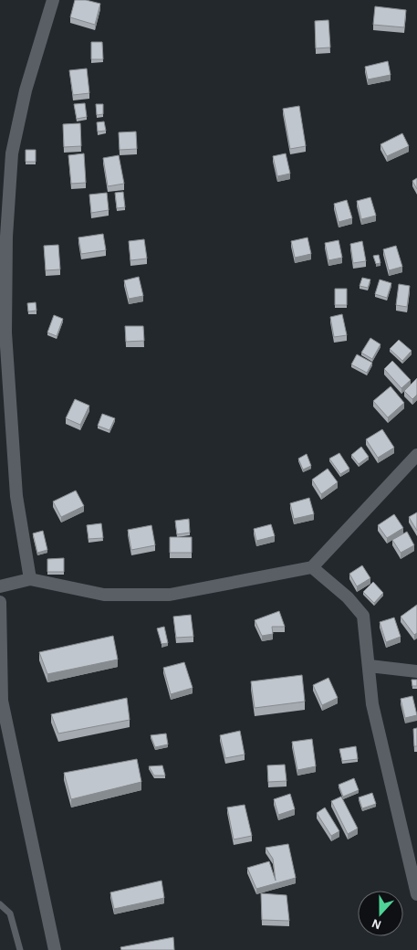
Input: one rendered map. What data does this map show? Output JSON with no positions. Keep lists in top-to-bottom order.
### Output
{
  "north": "bottom"
}
